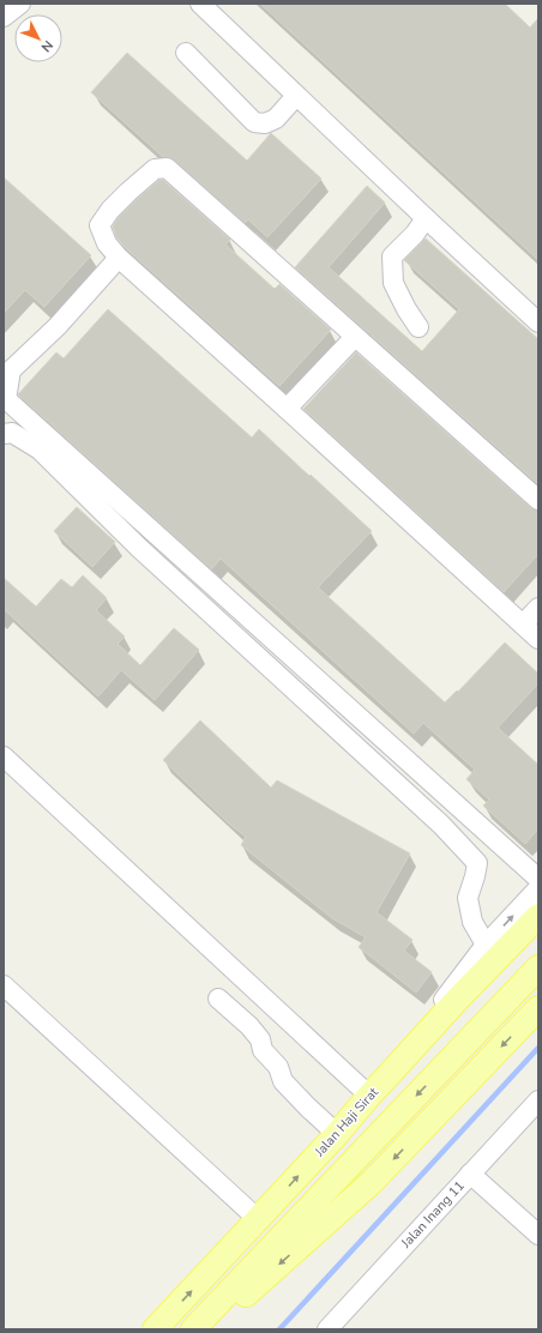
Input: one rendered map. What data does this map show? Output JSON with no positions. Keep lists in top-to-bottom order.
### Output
{
  "streets": {
    "main road": ["Jalan Haji Sirat"],
    "street": ["Jalan Inang 11"]
  },
  "north": "bottom right"
}
